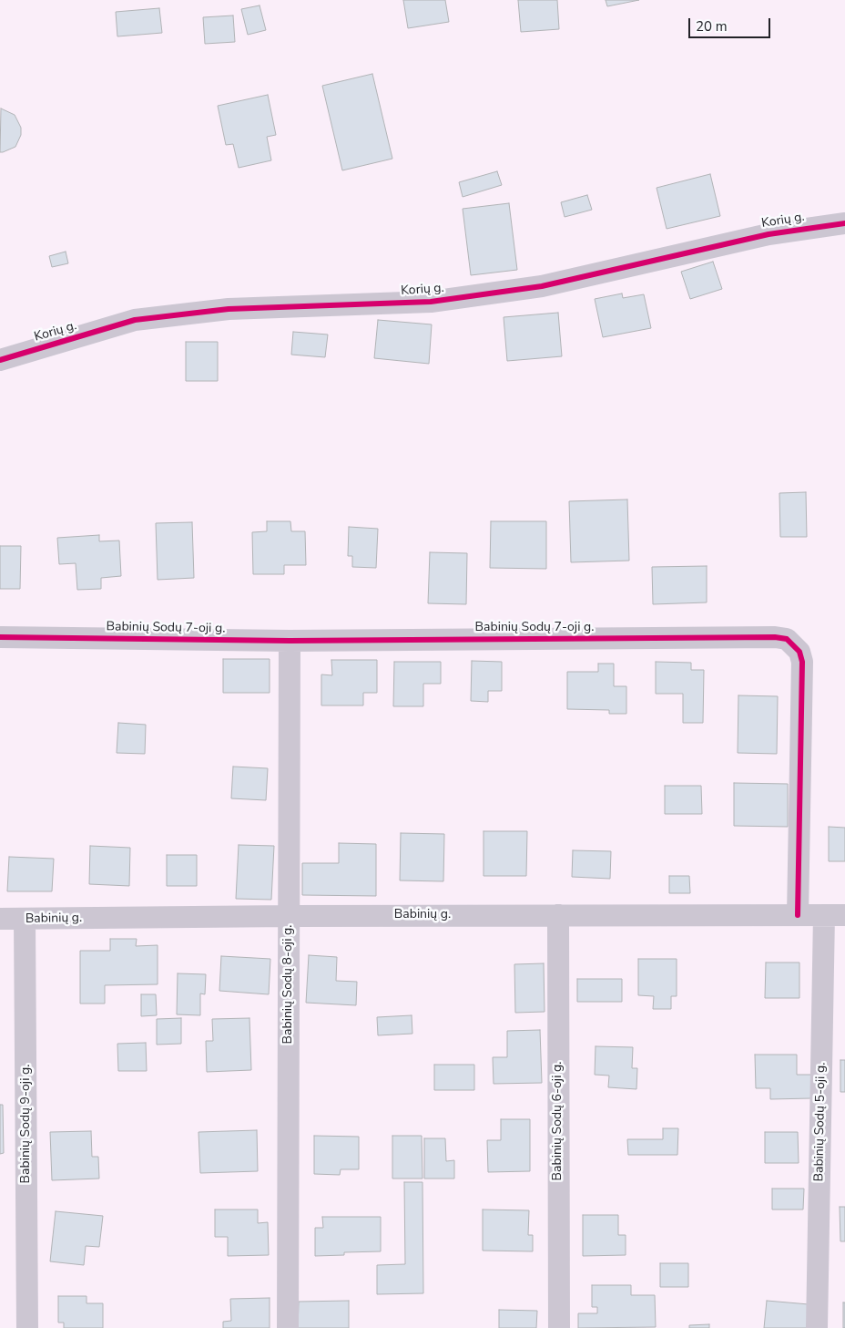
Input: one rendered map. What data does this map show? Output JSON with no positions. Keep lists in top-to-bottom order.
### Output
{
  "streets": {
    "street": [
      "Korių g.",
      "Babinių Sodų 7-oji g.",
      "Babinių g.",
      "Babinių Sodų 8-oji g.",
      "Babinių Sodų 6-oji g.",
      "Babinių Sodų 5-oji g.",
      "Babinių Sodų 9-oji g."
    ]
  },
  "crossings": [
    ["Babinių Sodų 7-oji g.", "Babinių g."],
    ["Babinių Sodų 7-oji g.", "Babinių Sodų 8-oji g."],
    ["Babinių g.", "Babinių Sodų 8-oji g."],
    ["Babinių g.", "Babinių Sodų 6-oji g."],
    ["Babinių g.", "Babinių Sodų 5-oji g."],
    ["Babinių g.", "Babinių Sodų 9-oji g."]
  ],
  "scale_bar": "20 m"
}
